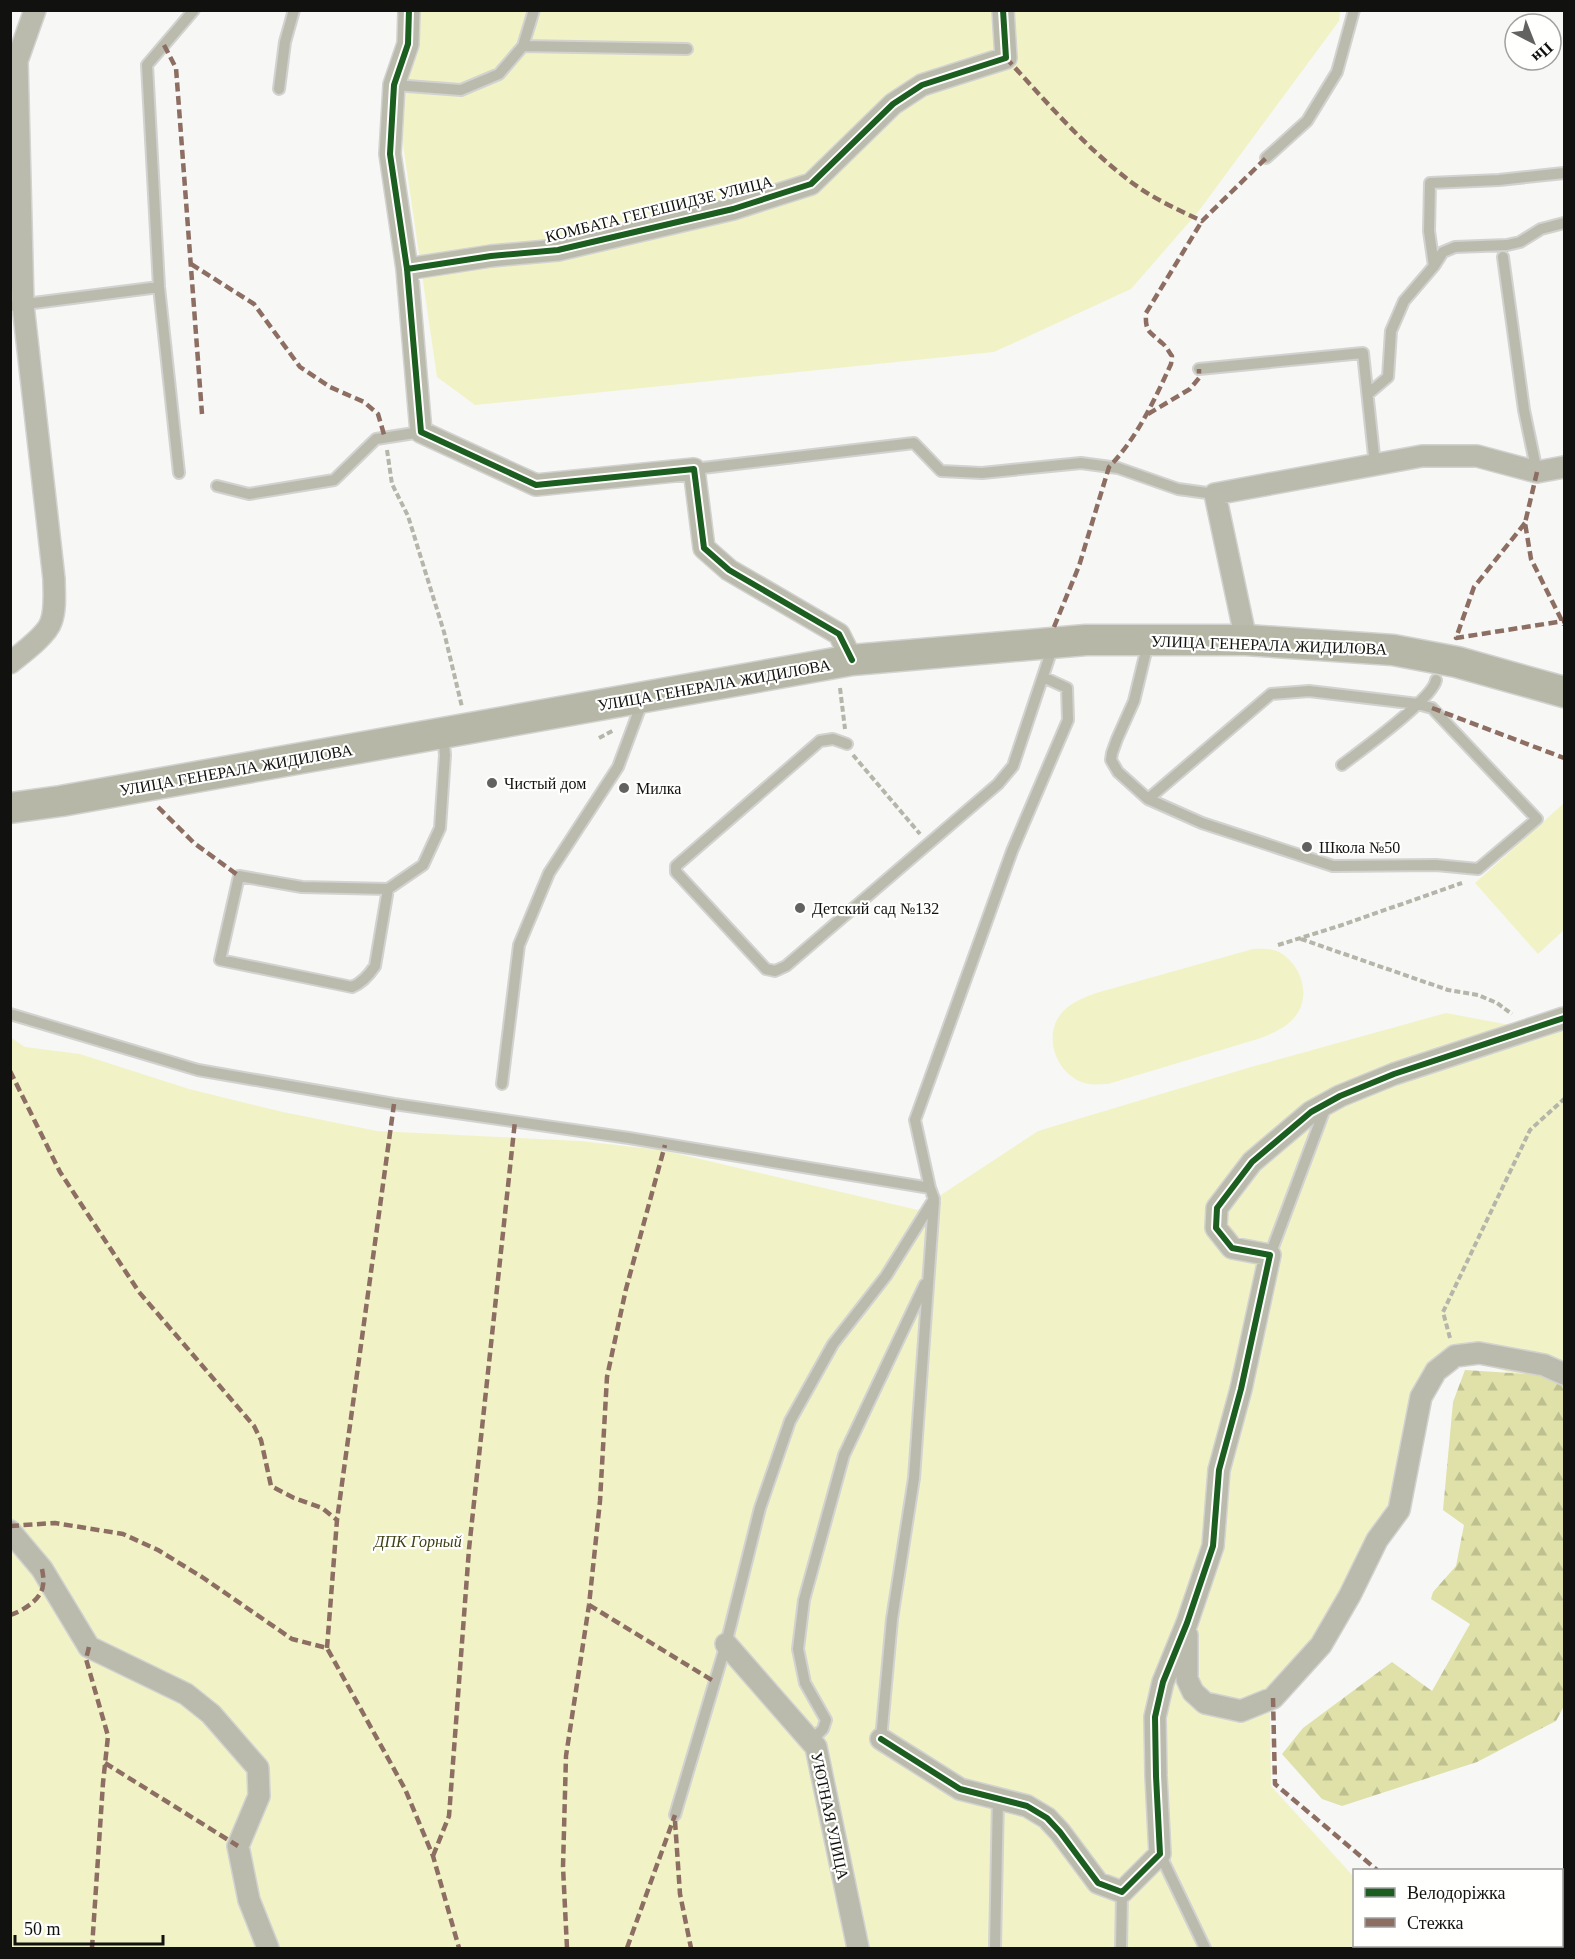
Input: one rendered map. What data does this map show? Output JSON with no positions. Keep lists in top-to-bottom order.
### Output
{
  "streets": {
    "main road": ["УЛИЦА ГЕНЕРАЛА ЖИДИЛОВА"],
    "street": ["КОМБАТА ГЕГЕШИДЗЕ УЛИЦА", "УЮТНАЯ УЛИЦА"]
  },
  "parks": ["ДПК Горный"],
  "places": [
    "Чистый дом",
    "Милка",
    "Школа №50",
    "Детский сад №132"
  ],
  "legend": ["Велодоріжка", "Стежка"],
  "scale_bar": "50 m",
  "north": "bottom right"
}
